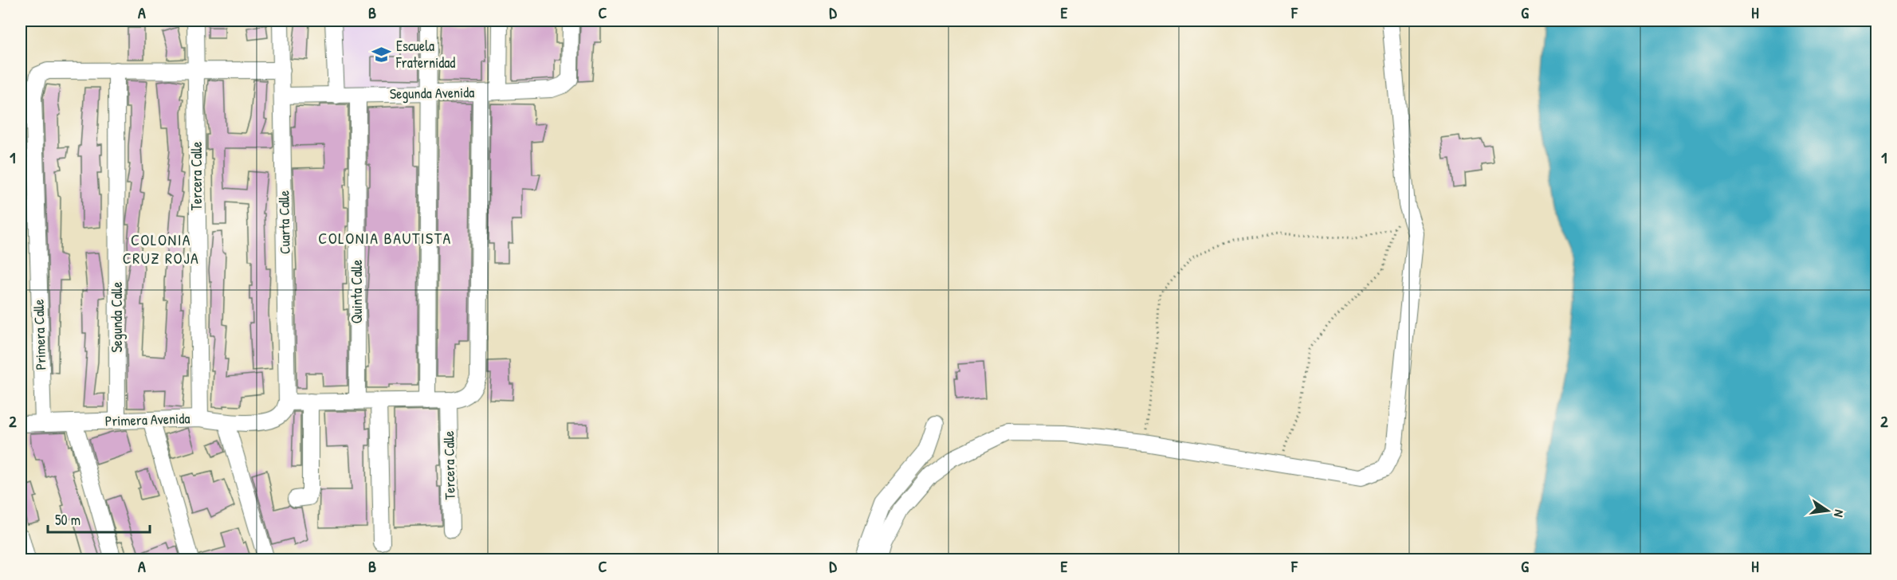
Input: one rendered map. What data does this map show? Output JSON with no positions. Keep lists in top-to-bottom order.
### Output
{
  "streets": {
    "street": [
      "Segunda Avenida",
      "Tercera Calle",
      "Cuarta Calle",
      "Quinta Calle",
      "Segunda Calle",
      "Primera Calle",
      "Primera Avenida"
    ]
  },
  "crossings": [
    ["Segunda Avenida", "Cuarta Calle"],
    ["Segunda Avenida", "Quinta Calle"],
    ["Tercera Calle", "Primera Avenida"],
    ["Cuarta Calle", "Primera Avenida"],
    ["Segunda Calle", "Primera Calle"],
    ["Segunda Calle", "Primera Avenida"],
    ["Primera Calle", "Primera Avenida"]
  ],
  "districts": ["COLONIA BAUTISTA", "COLONIA CRUZ ROJA"],
  "places": {
    "school or university": ["Escuela Fraternidad"]
  },
  "scale_bar": "50 m",
  "north": "right",
  "grid": {
    "columns": [
      "A",
      "B",
      "C",
      "D",
      "E",
      "F",
      "G",
      "H"
    ],
    "rows": ["1", "2"]
  }
}
